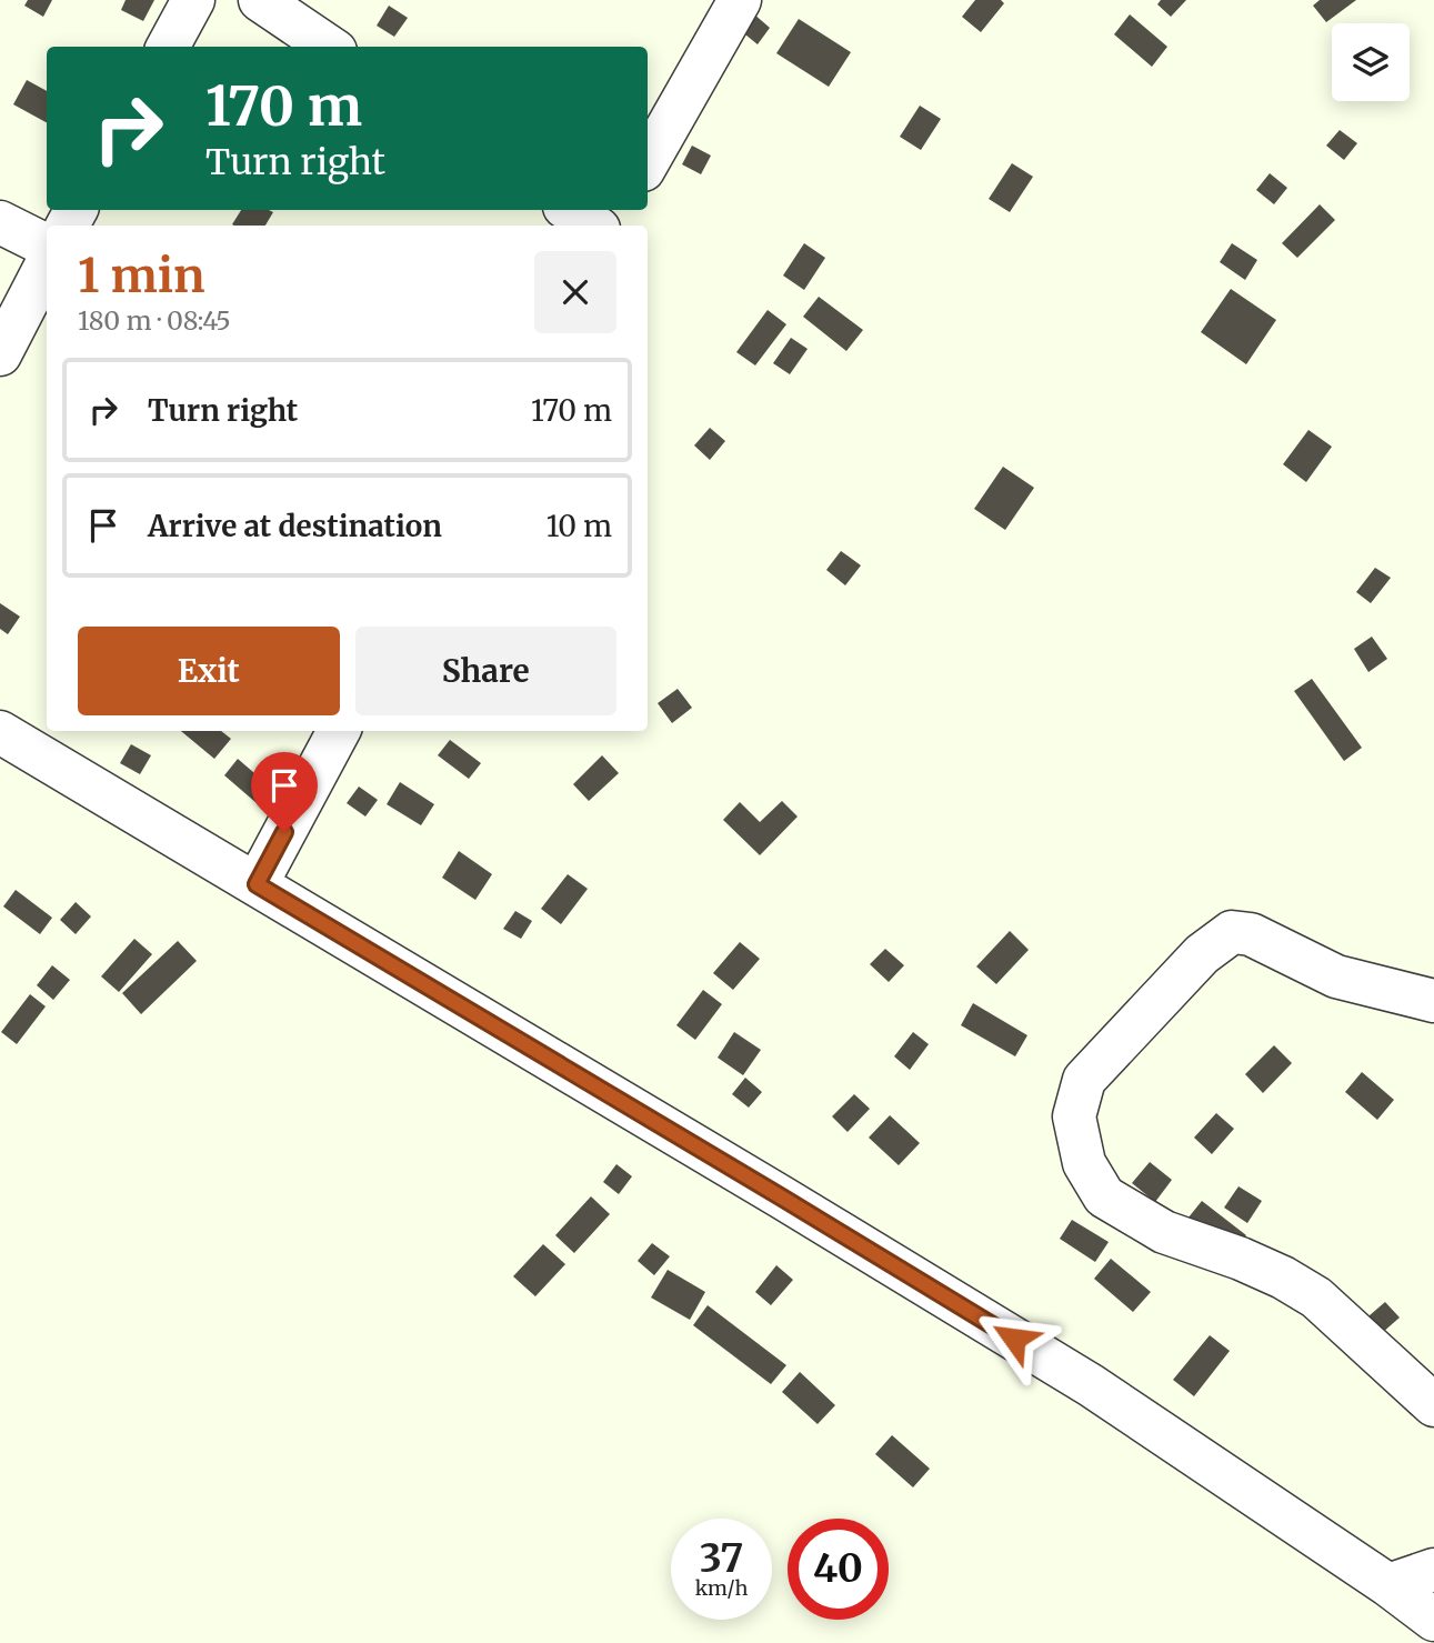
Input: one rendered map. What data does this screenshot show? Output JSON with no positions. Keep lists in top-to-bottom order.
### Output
{
  "page": {
    "turn": ["170 m", "Turn right"],
    "heading": ["1 min", "180 m · 08:45"],
    "list": [
      {
        "name": "Turn right",
        "value": "170 m"
      },
      {
        "name": "Arrive at destination",
        "value": "10 m"
      }
    ],
    "buttons": ["Exit", "Share"],
    "speed": "37 km/h",
    "limit": "40"
  }
}
